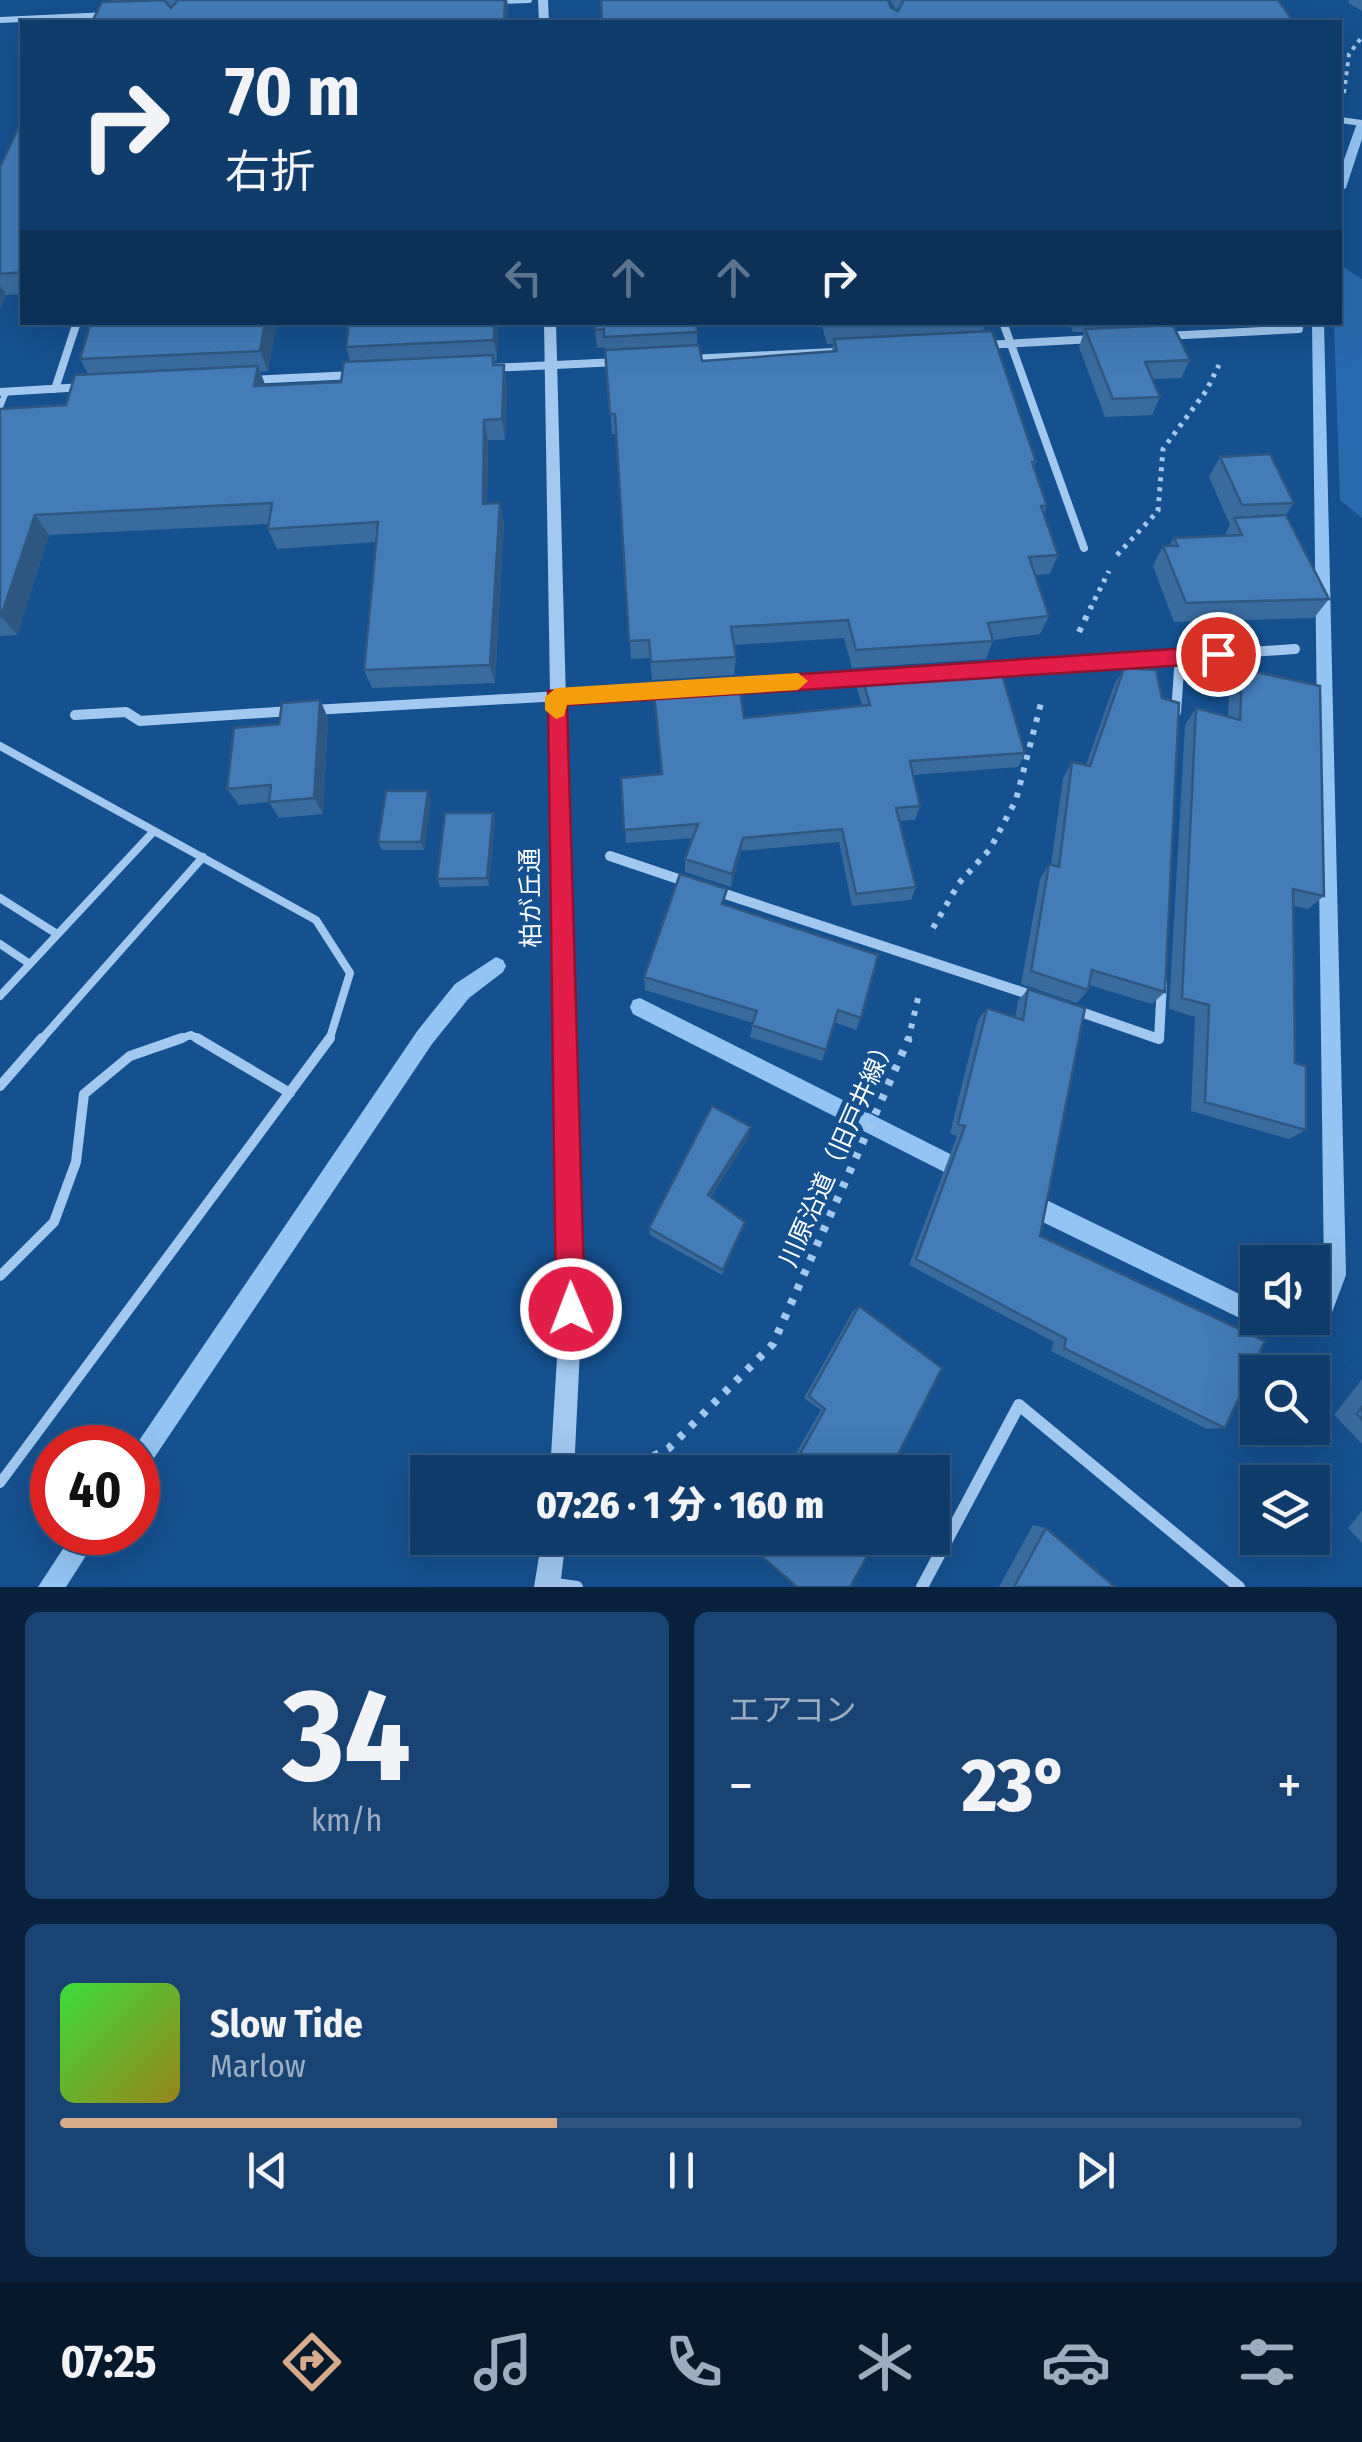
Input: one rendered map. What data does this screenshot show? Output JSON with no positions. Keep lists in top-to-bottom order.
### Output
{
  "streets": {
    "street": ["柏が丘通"],
    "path": ["川原沿道（旧戸井線）"]
  },
  "page": {
    "turn": ["70 m", "右折"],
    "limit": "40",
    "trip": "07:26 · 1 分 · 160 m",
    "tile": [
      ["34", "km/h"],
      "エアコン"
    ],
    "heat": ["−", "23°", "+"],
    "song": ["Slow Tide", "Marlow"],
    "tabs": "07:25"
  }
}
